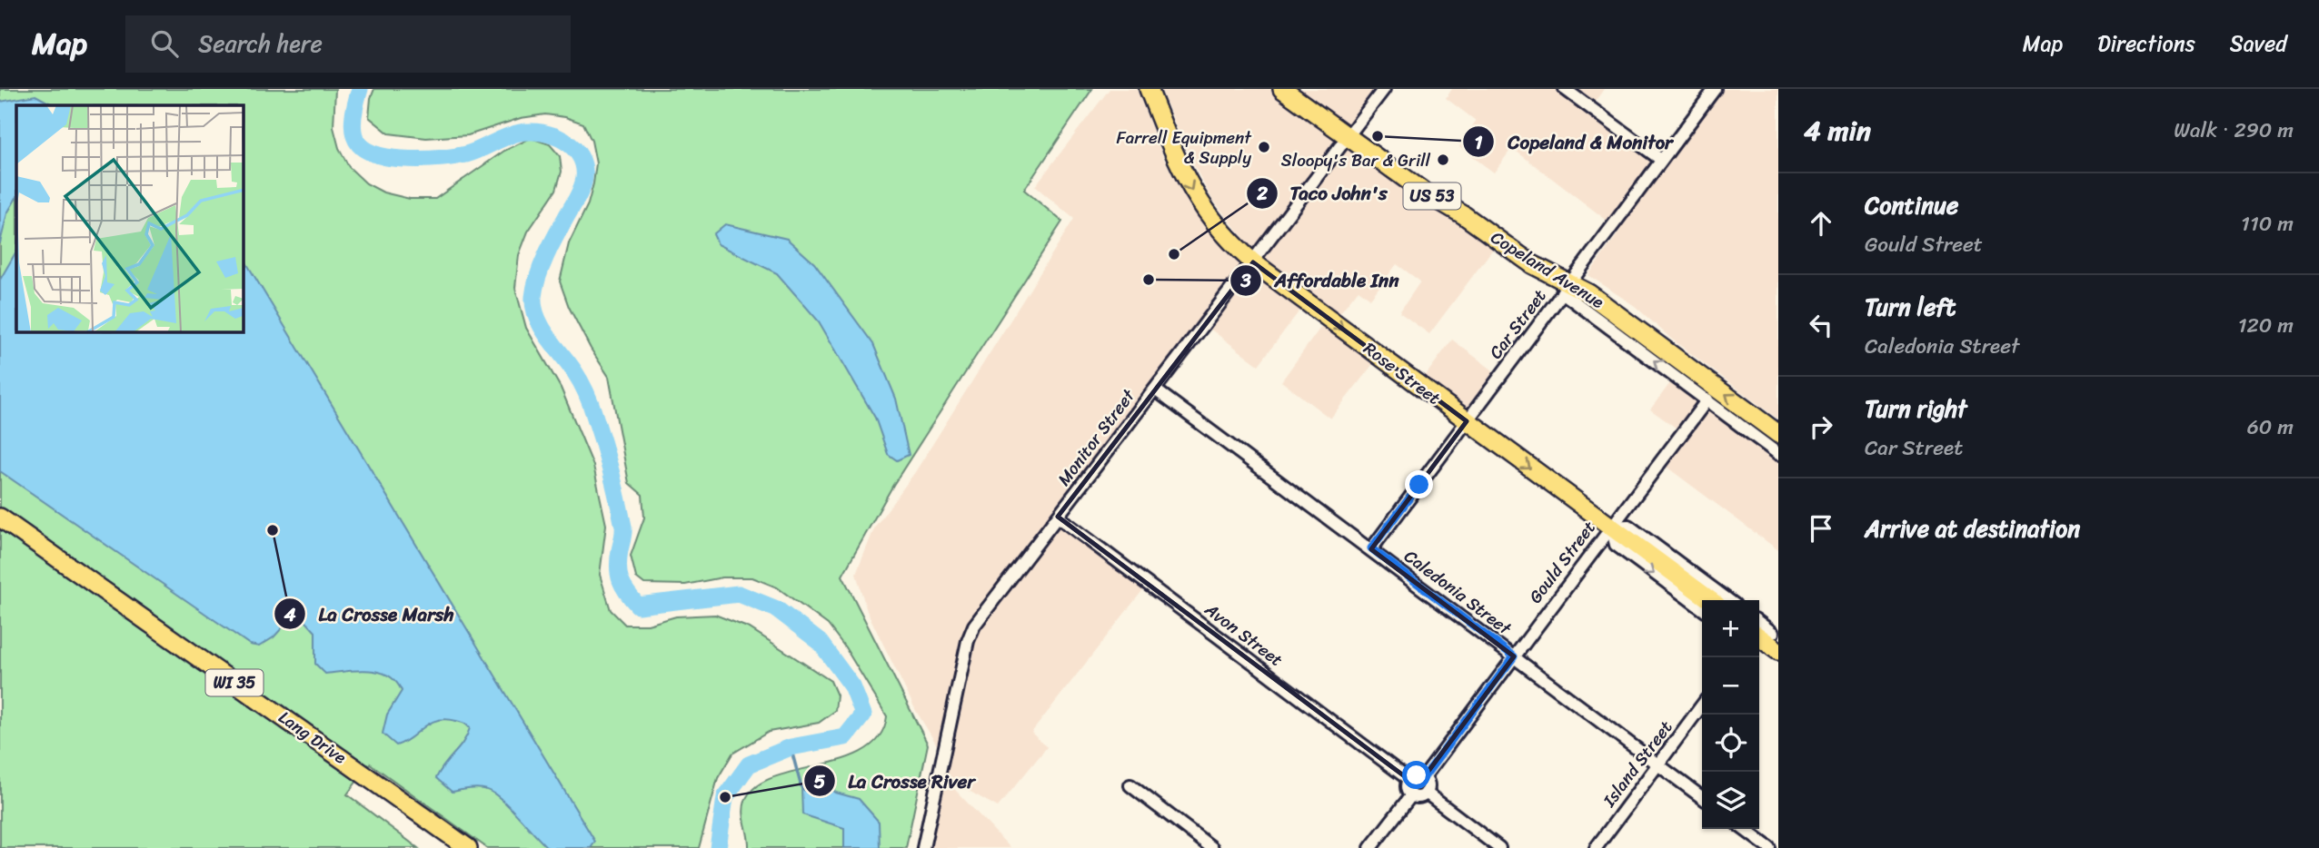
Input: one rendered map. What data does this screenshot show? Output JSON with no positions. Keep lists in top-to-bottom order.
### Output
{
  "streets": {
    "main road": [
      "US 53",
      "Copeland Avenue",
      "Rose Street",
      "WI 35",
      "Lang Drive"
    ],
    "street": [
      "Car Street",
      "Monitor Street",
      "Gould Street",
      "Caledonia Street",
      "Avon Street",
      "Island Street"
    ]
  },
  "crossings": [
    ["Copeland Avenue", "Car Street"],
    ["Copeland Avenue", "Monitor Street"],
    ["Car Street", "Rose Street"],
    ["Car Street", "Caledonia Street"],
    ["Rose Street", "Monitor Street"],
    ["Rose Street", "Gould Street"],
    ["Monitor Street", "Caledonia Street"],
    ["Monitor Street", "Avon Street"],
    ["Gould Street", "Caledonia Street"],
    ["Gould Street", "Avon Street"],
    ["Caledonia Street", "Island Street"]
  ],
  "one_way": ["Copeland Avenue", "Rose Street"],
  "places": [
    "Copeland & Monitor",
    "Farrell Equipment & Supply",
    "Sloopy's Bar & Grill",
    "Taco John's",
    "Affordable Inn",
    "La Crosse Marsh",
    "La Crosse River"
  ],
  "page": {
    "header": "Map",
    "search": "Search here",
    "nav": ["Map", "Directions", "Saved"],
    "heading": ["4 min", "Walk · 290 m"],
    "list": [
      ["Continue", "Gould Street", "110 m"],
      ["Turn left", "Caledonia Street", "120 m"],
      ["Turn right", "Car Street", "60 m"],
      "Arrive at destination"
    ],
    "map_buttons": ["+", "−"]
  }
}
